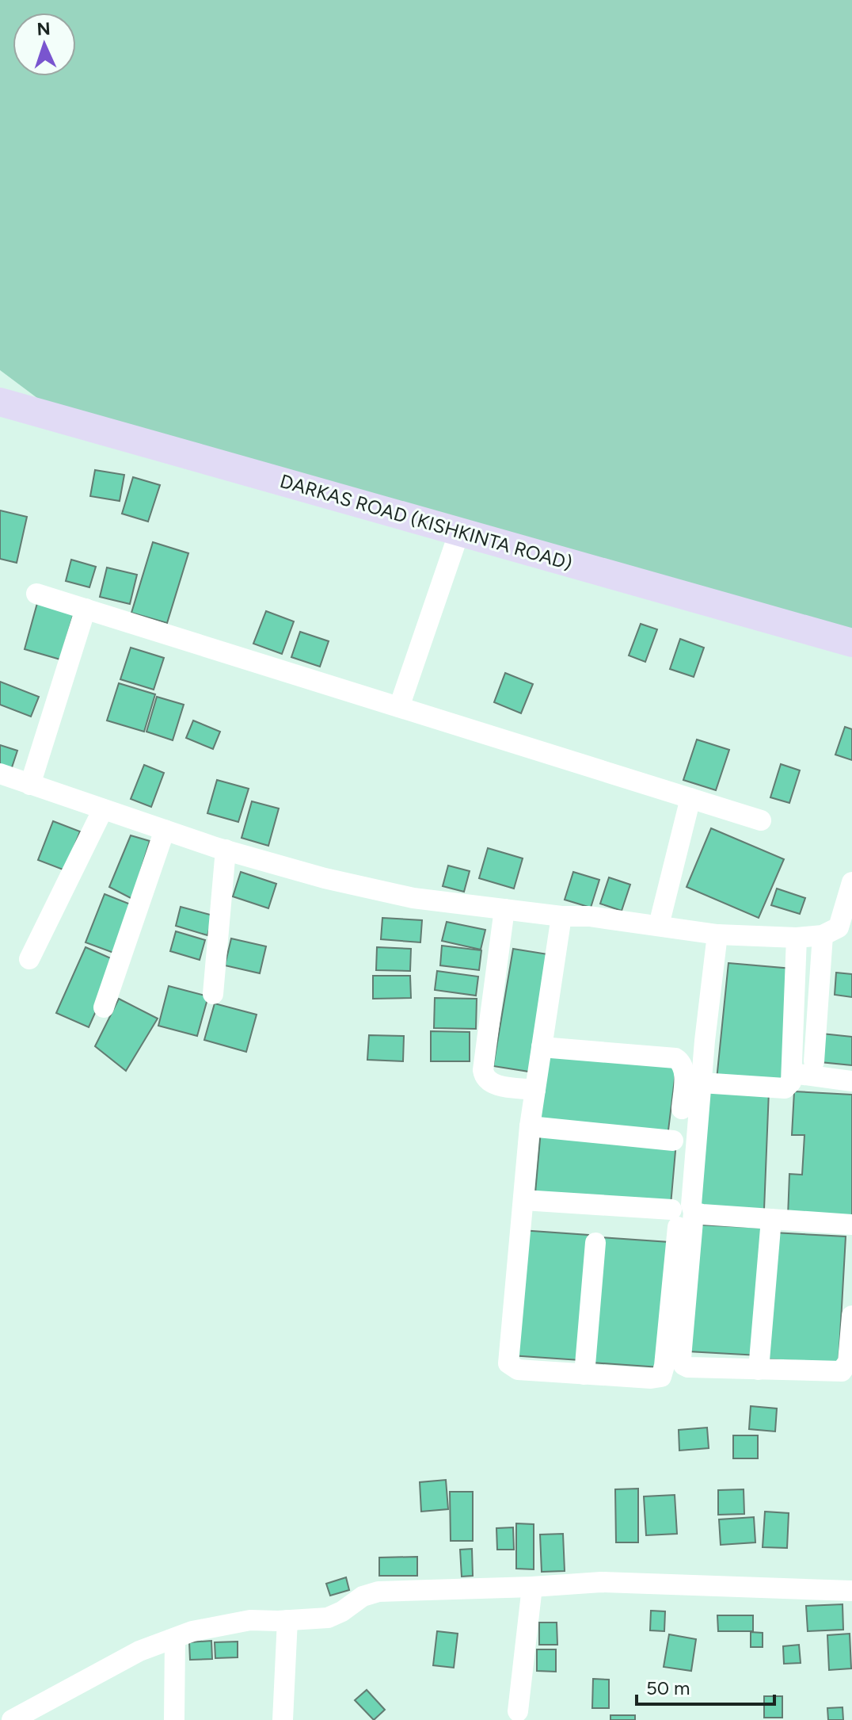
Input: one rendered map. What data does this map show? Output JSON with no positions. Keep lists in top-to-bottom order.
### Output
{
  "streets": {
    "main road": ["DARKAS ROAD (KISHKINTA ROAD)"]
  },
  "scale_bar": "50 m",
  "north": "top"
}
